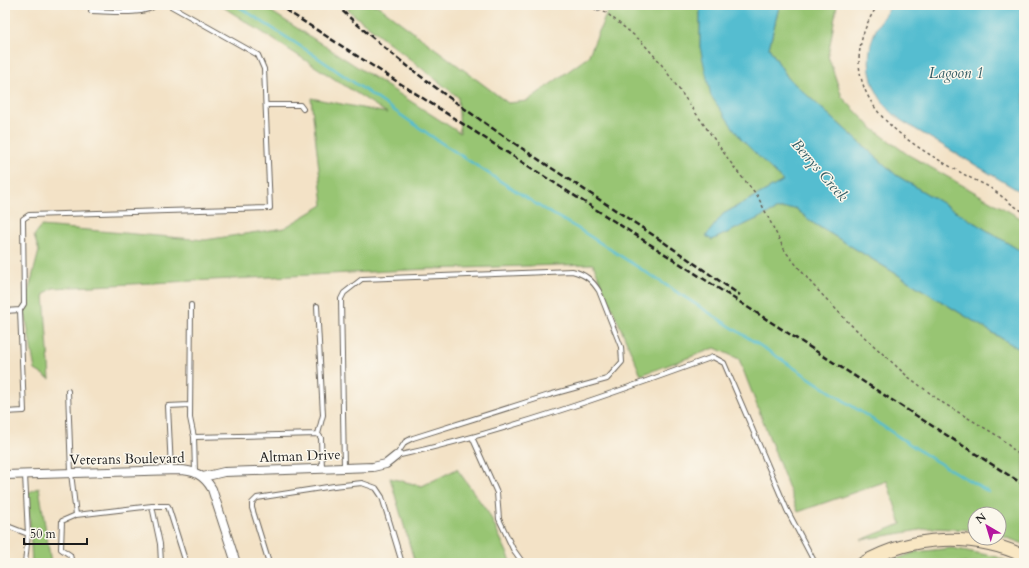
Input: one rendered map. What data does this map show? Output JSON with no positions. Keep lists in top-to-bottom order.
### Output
{
  "streets": {
    "street": ["Altman Drive", "Veterans Boulevard"]
  },
  "crossings": [
    ["Altman Drive", "Veterans Boulevard"]
  ],
  "water": ["Lagoon 1", "Berrys Creek"],
  "scale_bar": "50 m",
  "north": "top left"
}
